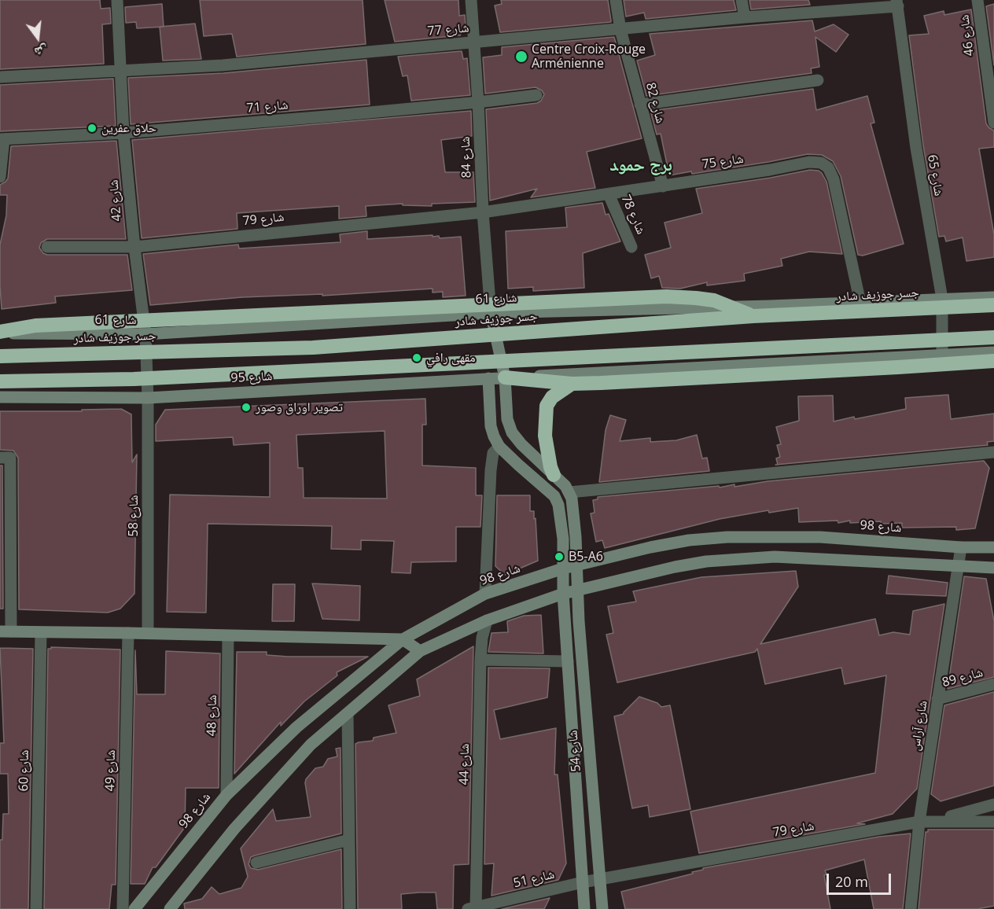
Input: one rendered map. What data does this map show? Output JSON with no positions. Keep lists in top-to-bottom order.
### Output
{
  "streets": {
    "highway": ["جسر جوزيف شادر"],
    "street": [
      "شارع 77",
      "شارع 46",
      "شارع 82",
      "شارع 71",
      "شارع 84",
      "شارع 75",
      "شارع 65",
      "شارع 42",
      "شارع 78",
      "شارع 79",
      "شارع 61",
      "شارع 95",
      "شارع 58",
      "شارع 98",
      "شارع 89",
      "شارع 48",
      "شارع آراس",
      "شارع 54",
      "شارع 44",
      "شارع 60",
      "شارع 49",
      "شارع 51"
    ]
  },
  "crossings": [
    ["شارع 77", "شارع 82"],
    ["شارع 77", "شارع 84"],
    ["شارع 77", "شارع 65"],
    ["شارع 77", "شارع 42"],
    ["شارع 82", "شارع 75"],
    ["شارع 71", "شارع 84"],
    ["شارع 71", "شارع 42"],
    ["شارع 84", "شارع 75"],
    ["شارع 84", "شارع 79"],
    ["شارع 84", "شارع 61"],
    ["شارع 75", "شارع 78"],
    ["شارع 75", "شارع 79"],
    ["شارع 75", "شارع 61"],
    ["شارع 65", "شارع 61"],
    ["شارع 65", "شارع 95"],
    ["شارع 42", "شارع 79"],
    ["شارع 42", "شارع 61"],
    ["شارع 42", "شارع 95"],
    ["شارع 42", "شارع 58"],
    ["شارع 79", "شارع آراس"],
    ["شارع 79", "شارع 54"],
    ["شارع 79", "شارع 51"],
    ["شارع 95", "شارع 58"],
    ["شارع 98", "شارع 48"],
    ["شارع 98", "شارع آراس"],
    ["شارع 98", "شارع 54"],
    ["شارع 89", "شارع آراس"],
    ["شارع 54", "شارع 51"],
    ["شارع 44", "شارع 51"]
  ],
  "districts": ["برج حموﺪ"],
  "places": [
    "Centre Croix-Rouge Arménienne",
    "حلاق عفرين",
    "مقهى رافي",
    "تصوير اوراق وصور",
    "B5-A6"
  ],
  "scale_bar": "20 m",
  "north": "bottom"
}
